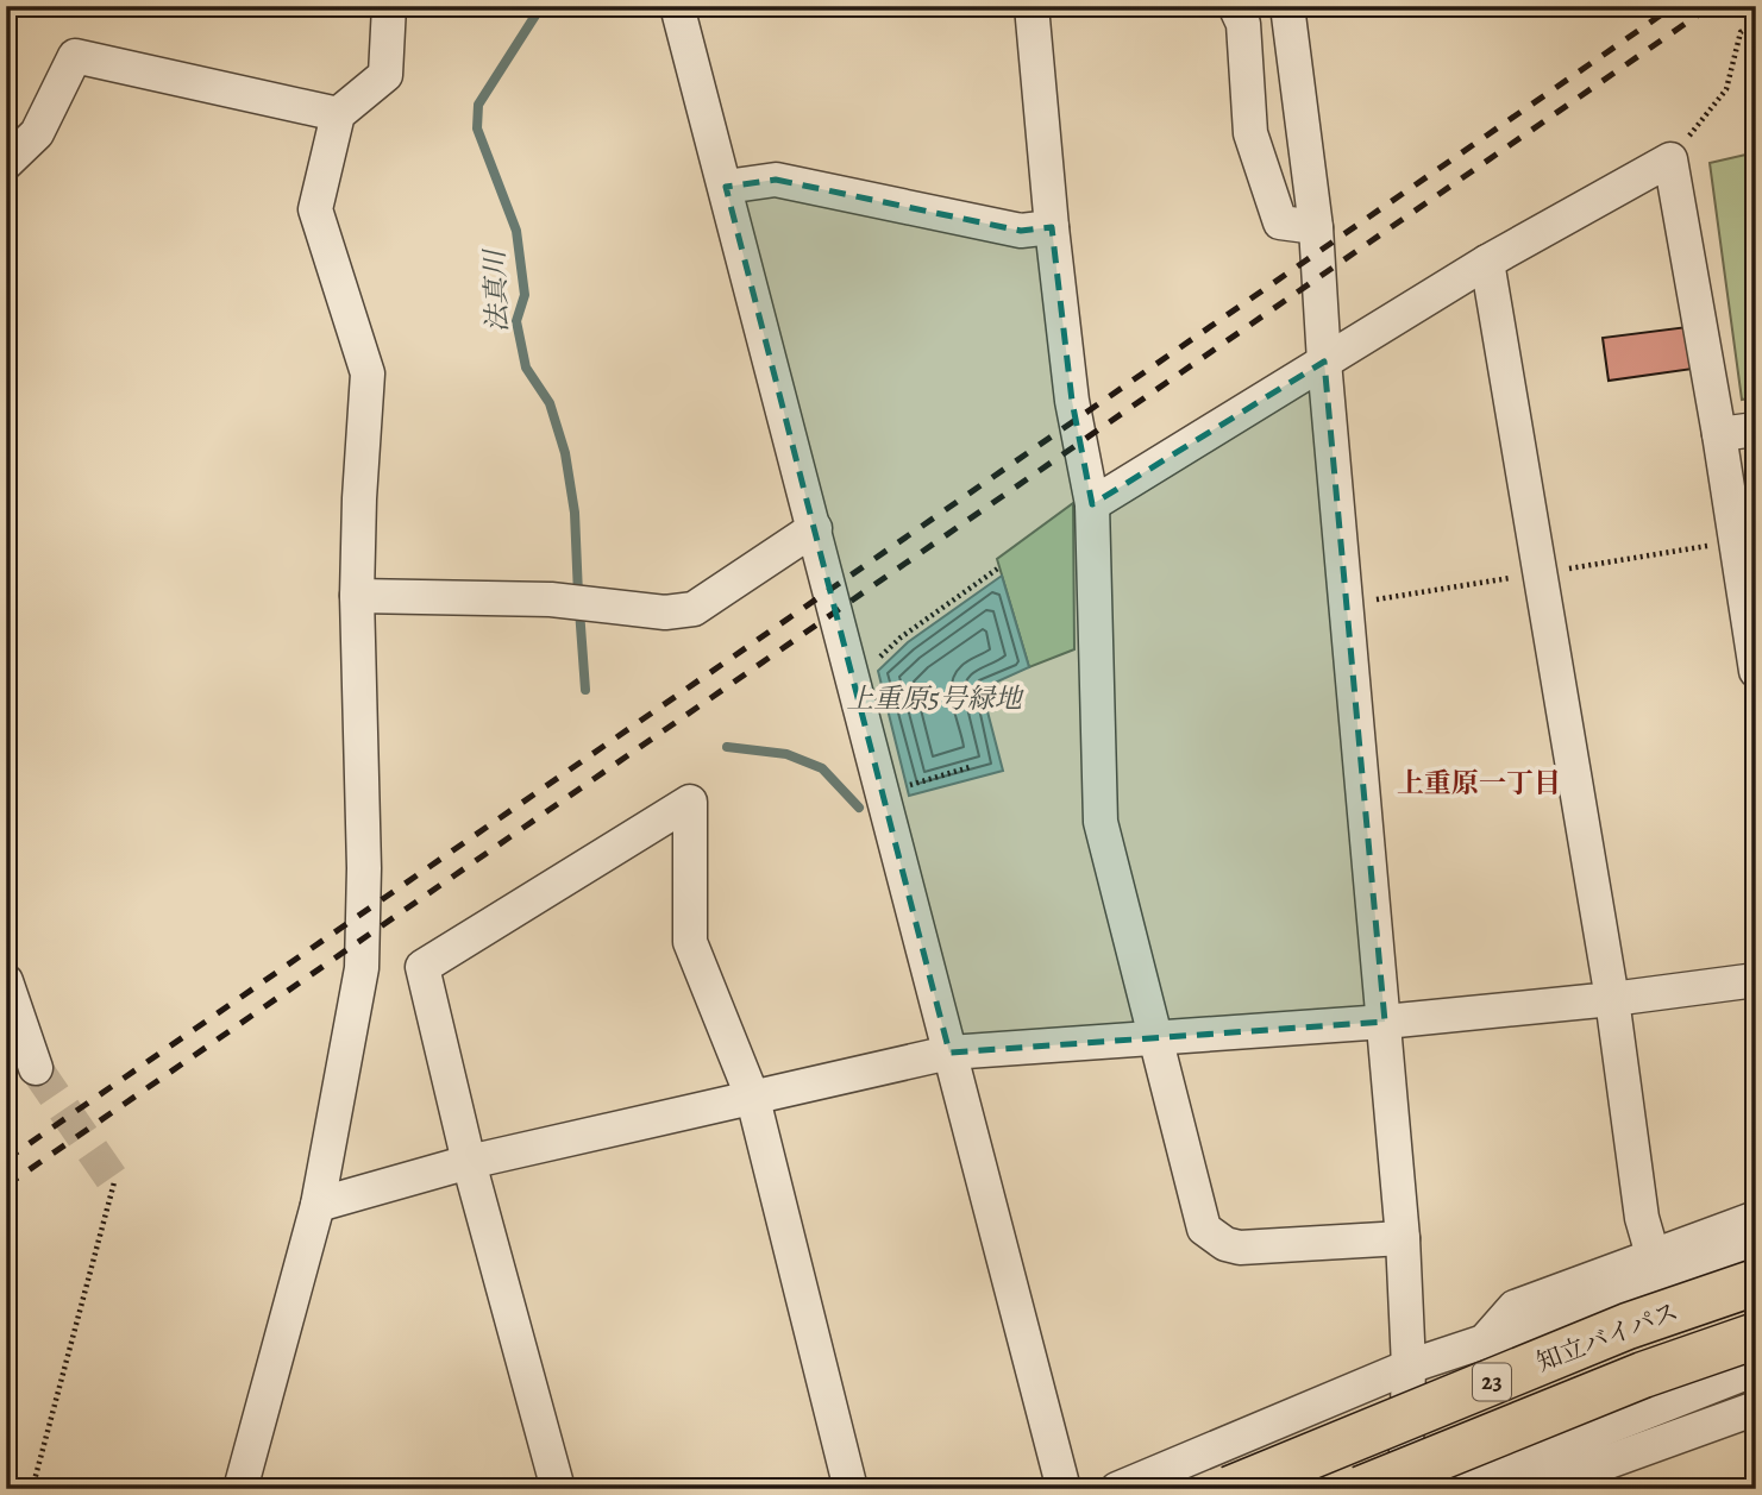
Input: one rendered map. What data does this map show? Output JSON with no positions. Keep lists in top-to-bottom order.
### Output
{
  "streets": {
    "highway": ["知立バイパス", "23"]
  },
  "districts": ["上重原一丁目"],
  "water": ["法真川", "上重原5号緑地"]
}
